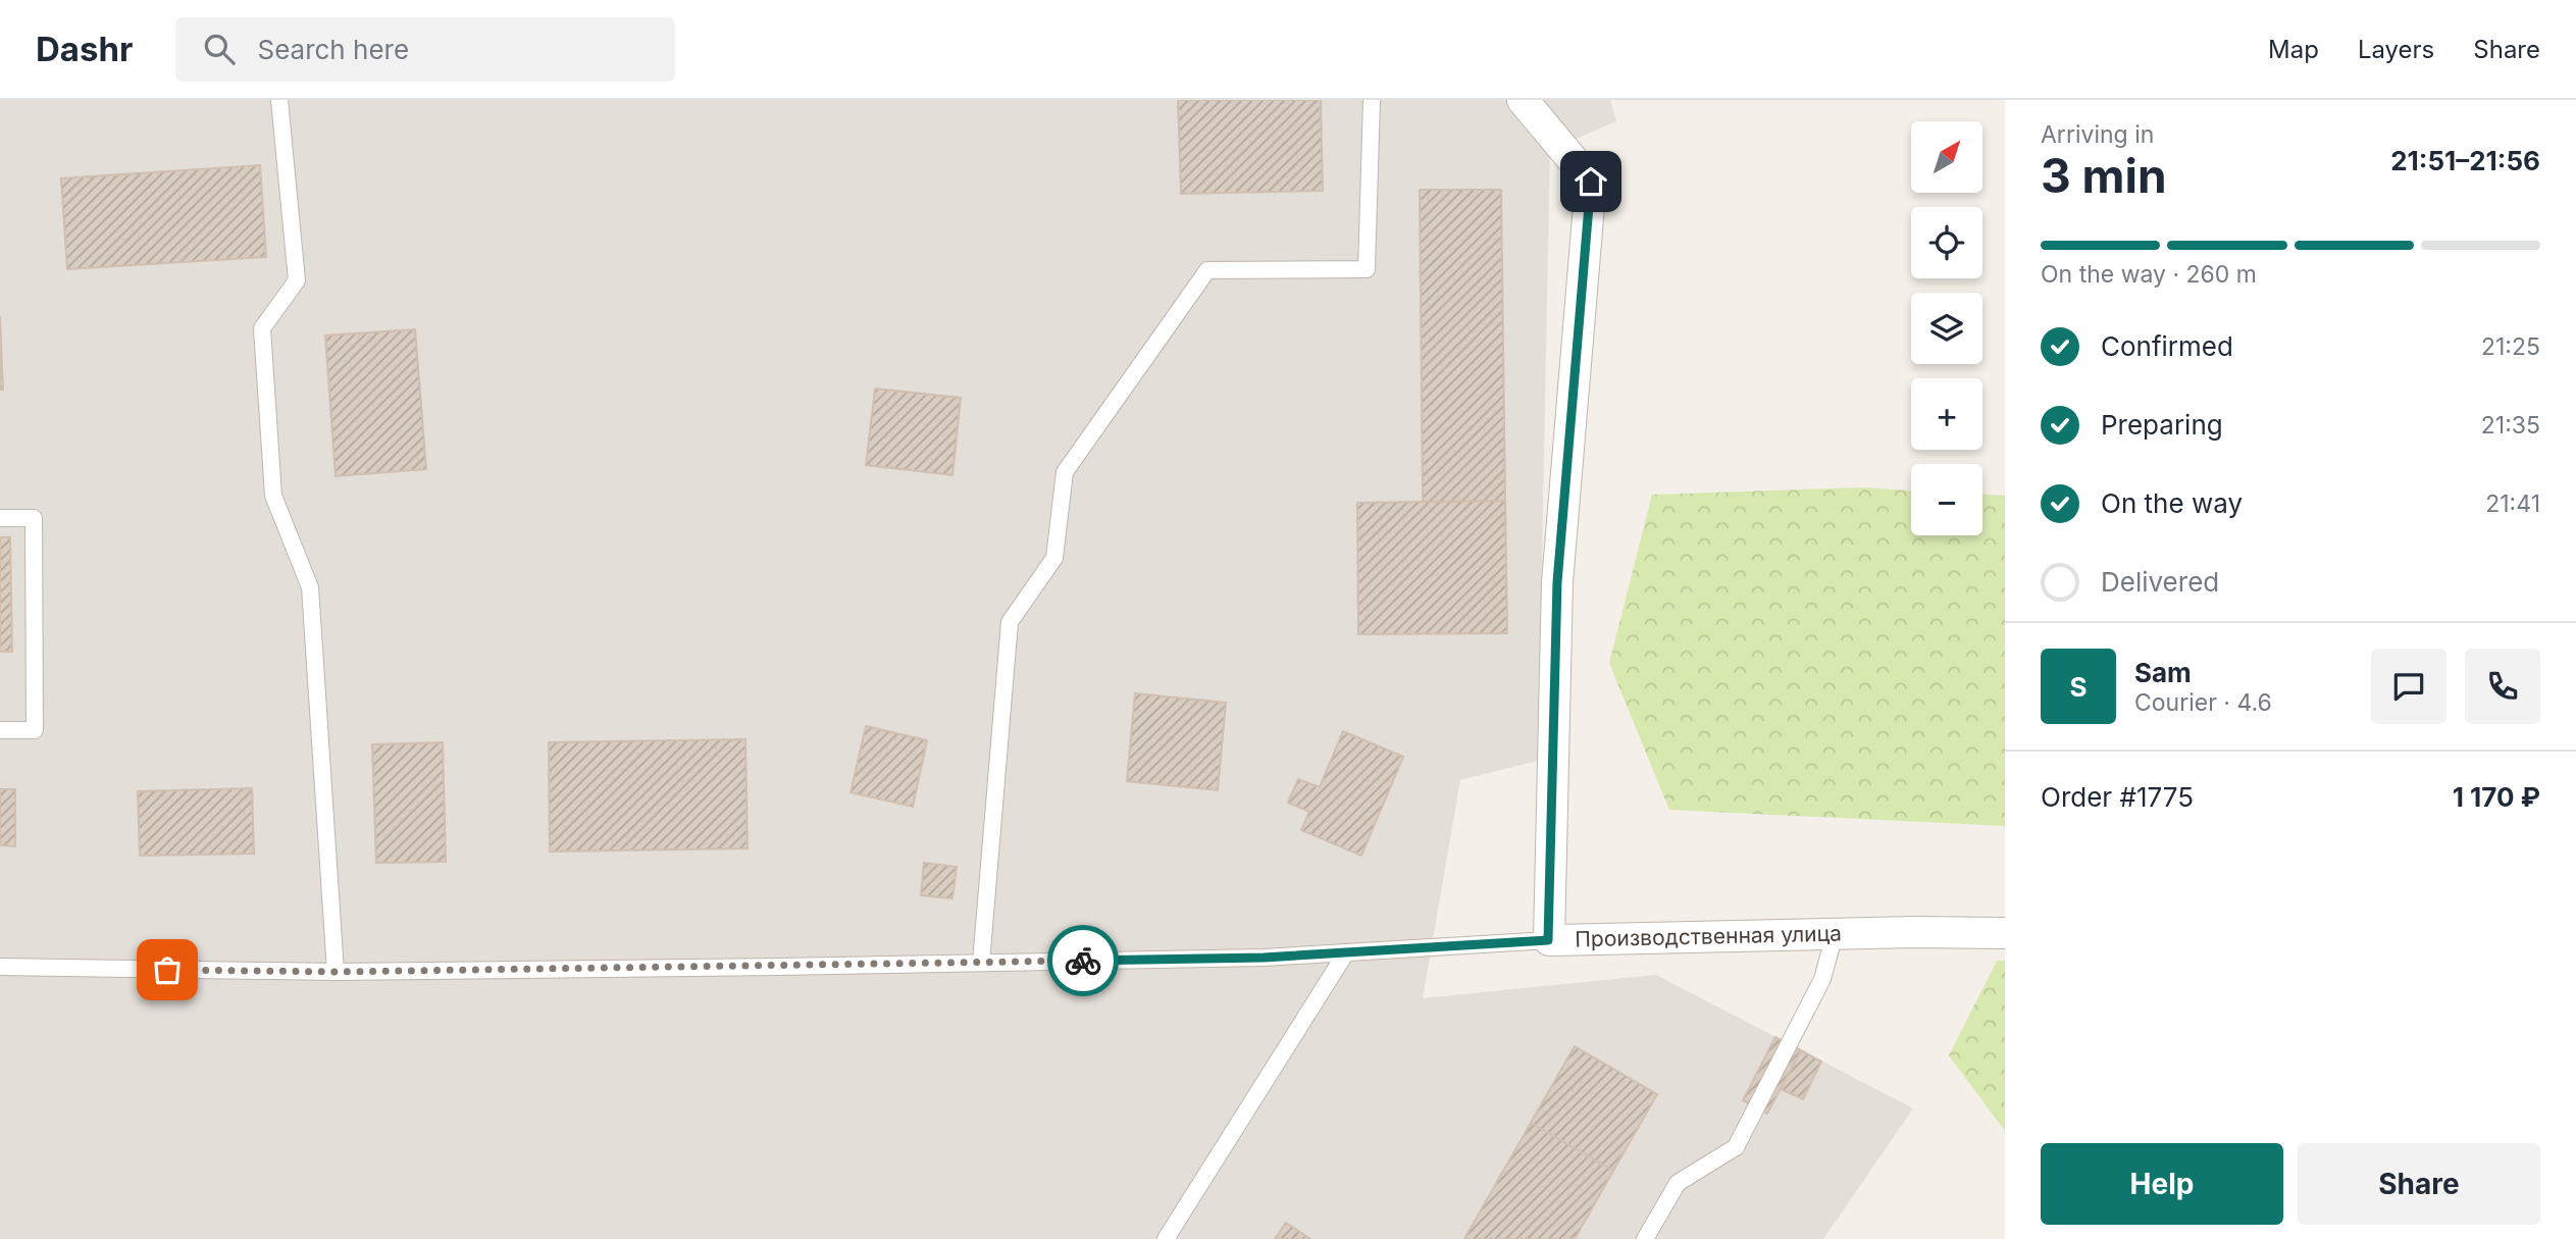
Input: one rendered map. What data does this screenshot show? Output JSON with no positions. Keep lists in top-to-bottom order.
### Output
{
  "streets": {
    "street": ["Производственная улица"]
  },
  "north": "top right",
  "page": {
    "header": "Dashr",
    "search": "Search here",
    "nav": ["Map", "Layers", "Share"],
    "heading": ["3 min", "Arriving in", "21:51–21:56"],
    "panel": [
      "Sam",
      "Courier · 4.6",
      "Order #1775",
      "1 170 ₽"
    ],
    "map_buttons": ["+", "−"],
    "bar": "On the way · 260 m",
    "list": [
      ["Confirmed", "21:25"],
      ["Preparing", "21:35"],
      ["On the way", "21:41"],
      "Delivered"
    ],
    "round": "S",
    "buttons": ["Help", "Share"]
  }
}
